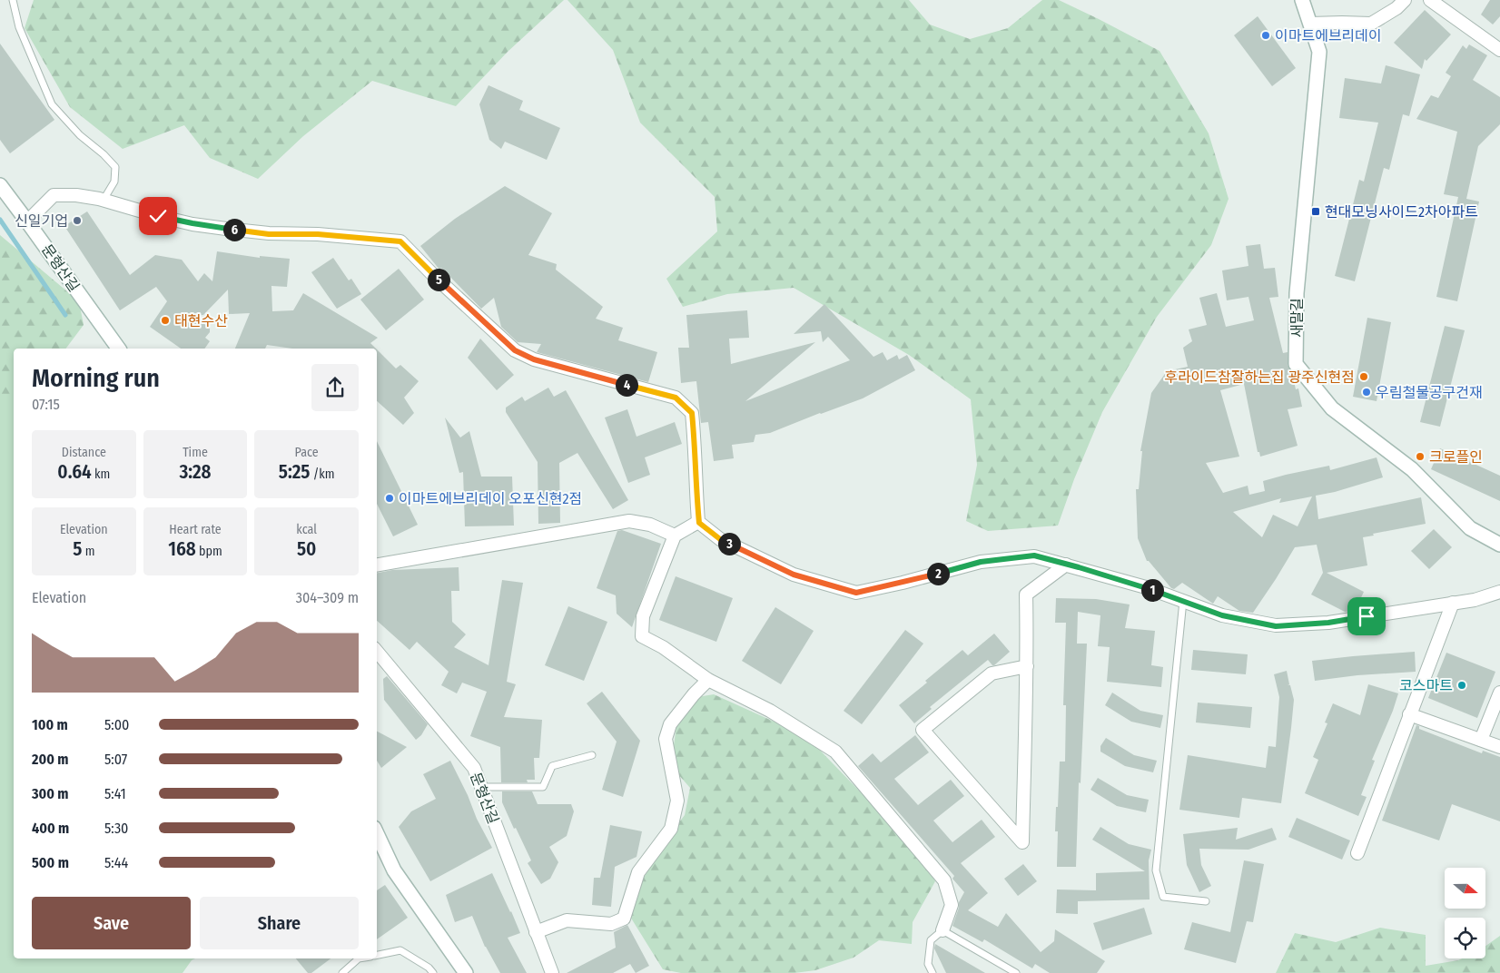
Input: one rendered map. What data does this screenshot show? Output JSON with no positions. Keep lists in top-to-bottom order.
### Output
{
  "streets": {
    "street": ["문형산길", "새말길"]
  },
  "places": {
    "other": [
      "이마트에브리데이",
      "신일기업",
      "태현수산",
      "후라이드참잘하는집 광주신현점",
      "우림철물공구건재",
      "크로플인",
      "이마트에브리데이 오포신현2점",
      "코스마트"
    ],
    "transit": ["현대모닝사이드2차아파트"]
  },
  "north": "right",
  "page": {
    "pins": [
      "6",
      "5",
      "4",
      "3",
      "2",
      "1"
    ],
    "heading": ["Morning run", "07:15"],
    "stats": [
      ["Distance", "0.64 km"],
      ["Time", "3:28"],
      ["Pace", "5:25 /km"],
      ["Elevation", "5 m"],
      ["Heart rate", "168 bpm"],
      ["kcal", "50"]
    ],
    "chart": ["Elevation", "304–309 m"],
    "list": [
      {
        "name": "100 m",
        "note": "5:00"
      },
      {
        "name": "200 m",
        "note": "5:07"
      },
      {
        "name": "300 m",
        "note": "5:41"
      },
      {
        "name": "400 m",
        "note": "5:30"
      },
      {
        "name": "500 m",
        "note": "5:44"
      }
    ],
    "buttons": ["Save", "Share"]
  }
}
